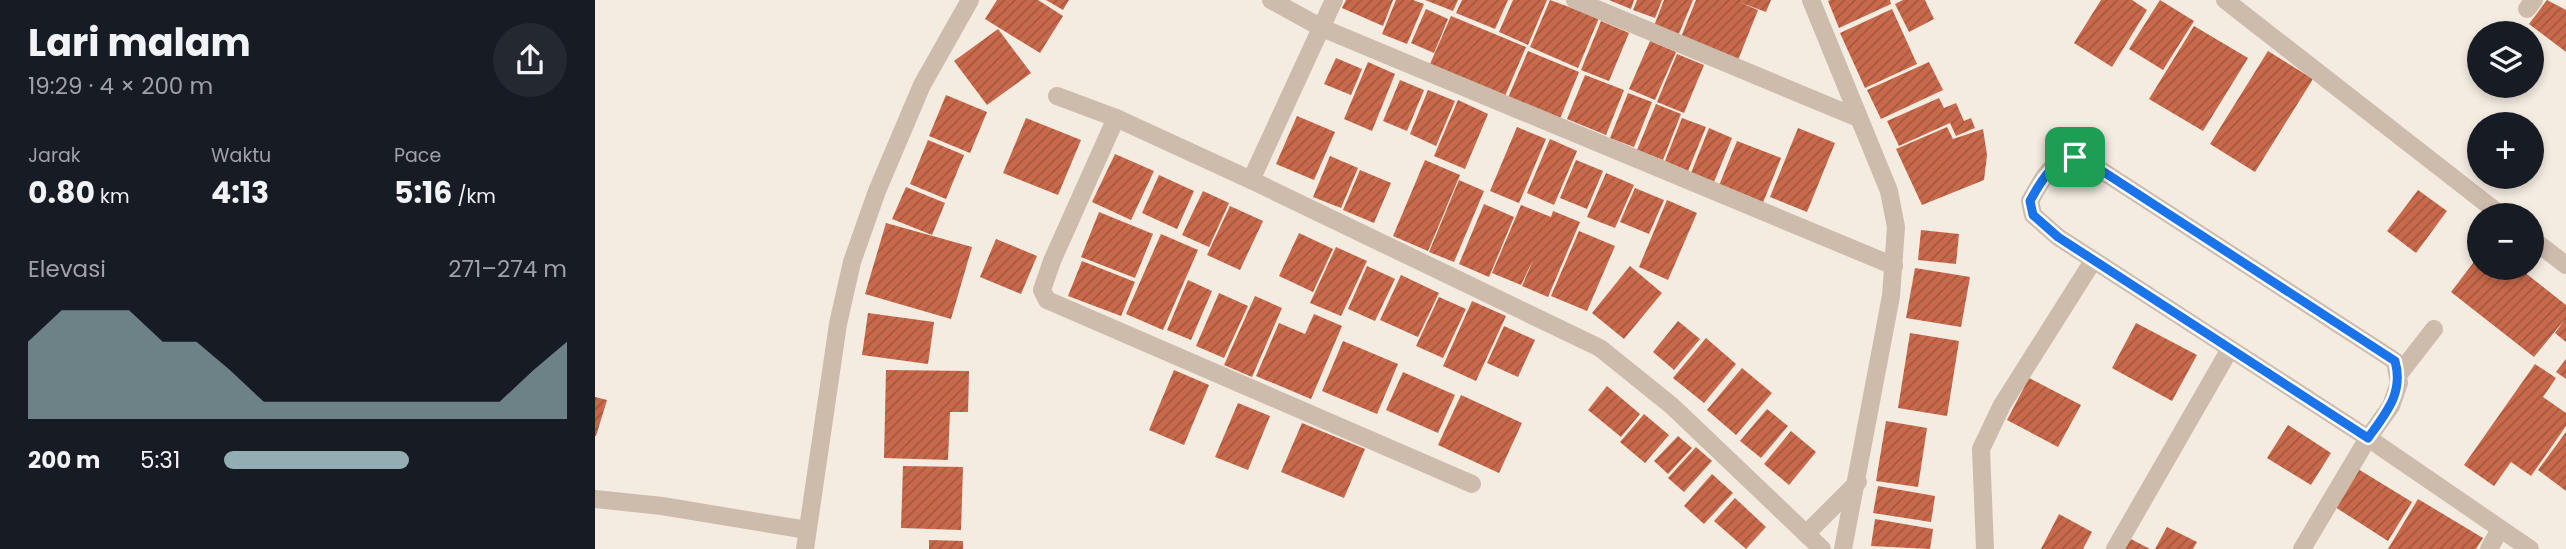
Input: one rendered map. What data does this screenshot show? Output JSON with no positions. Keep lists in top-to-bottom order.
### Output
{
  "page": {
    "heading": ["Lari malam", "19:29 · 4 × 200 m"],
    "map_buttons": ["+", "−"],
    "stats": [
      ["Jarak", "0.80 km"],
      ["Waktu", "4:13"],
      ["Pace", "5:16 /km"]
    ],
    "chart": ["Elevasi", "271–274 m"],
    "list": [
      {
        "name": "200 m",
        "note": "5:31"
      }
    ]
  }
}
